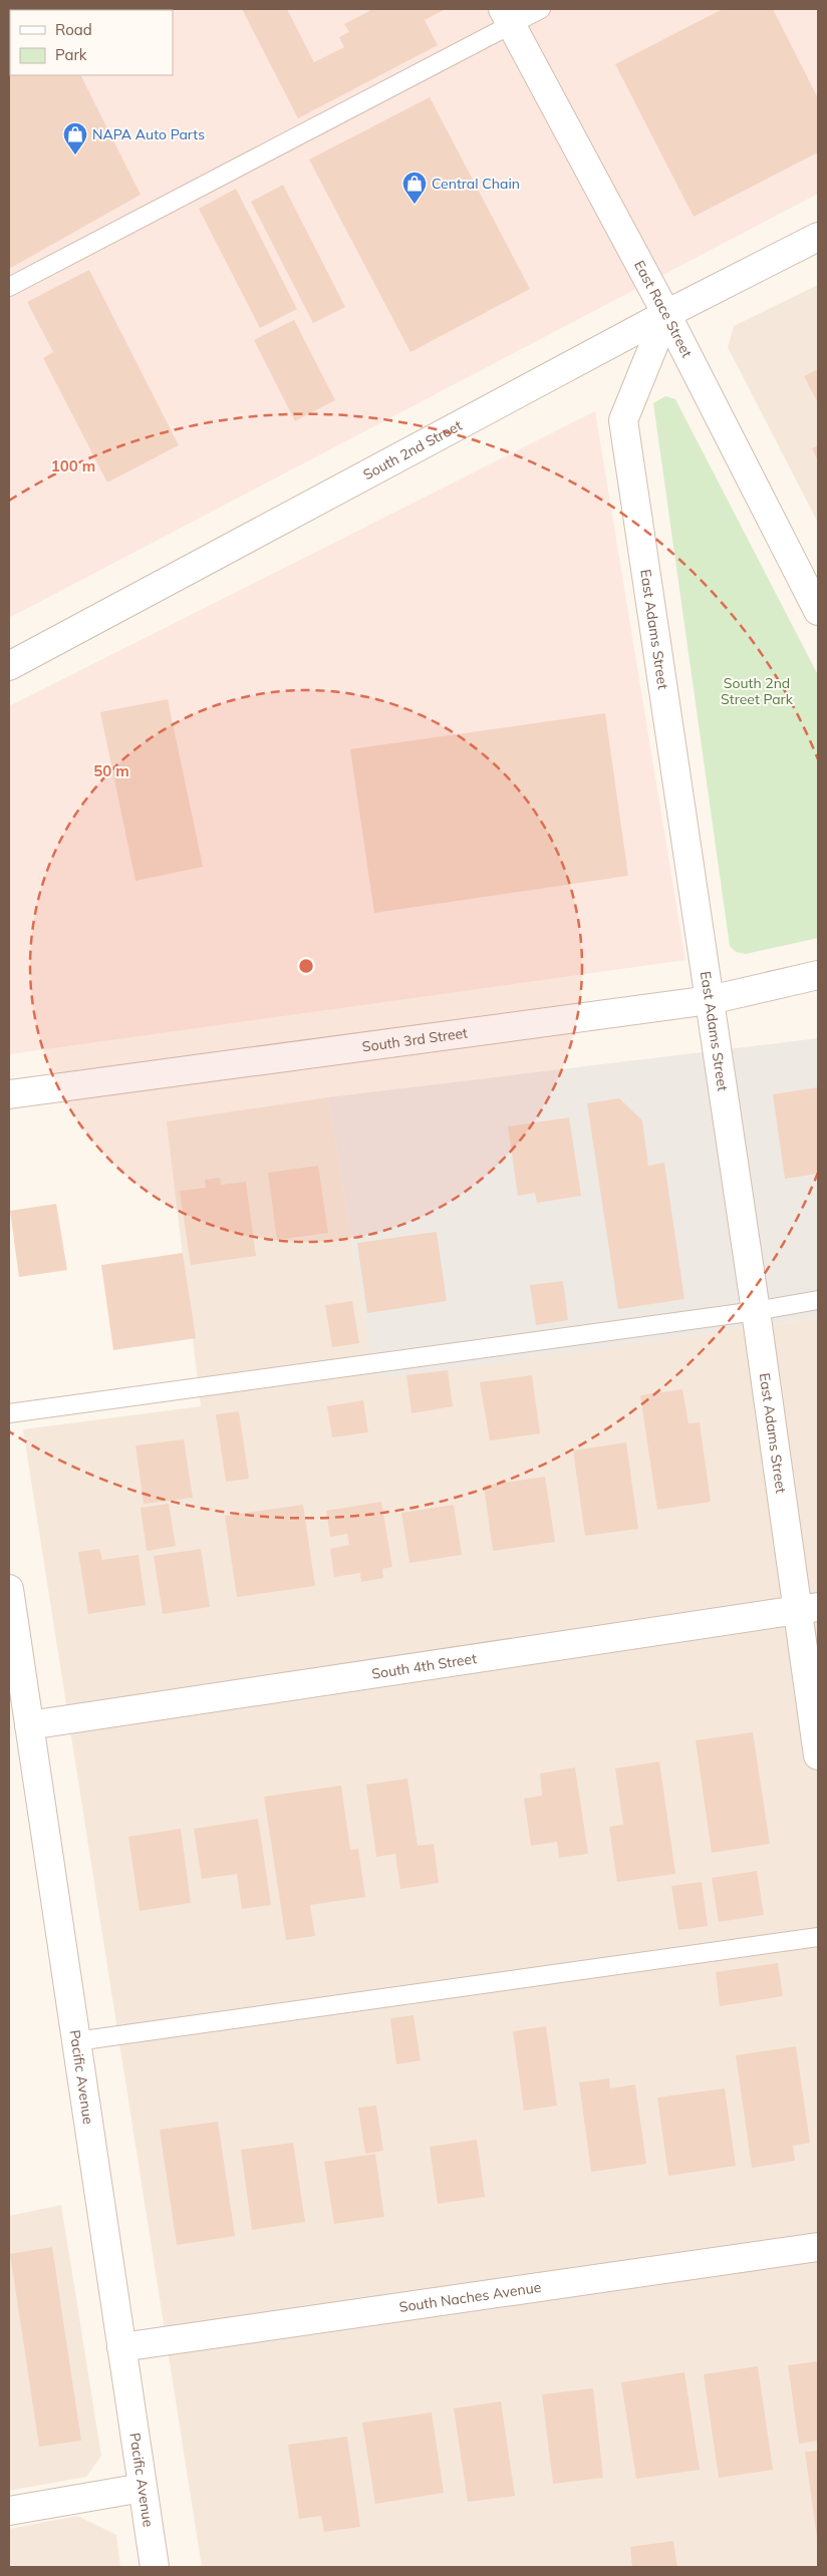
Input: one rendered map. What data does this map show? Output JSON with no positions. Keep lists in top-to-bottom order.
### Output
{
  "streets": {
    "street": [
      "East Race Street",
      "South 2nd Street",
      "East Adams Street",
      "South 3rd Street",
      "South 4th Street",
      "Pacific Avenue",
      "South Naches Avenue"
    ]
  },
  "crossings": [
    ["East Race Street", "South 2nd Street"],
    ["East Race Street", "East Adams Street"],
    ["South 2nd Street", "East Adams Street"],
    ["East Adams Street", "South 3rd Street"],
    ["East Adams Street", "South 4th Street"],
    ["South 4th Street", "Pacific Avenue"],
    ["Pacific Avenue", "South Naches Avenue"]
  ],
  "parks": ["South 2nd Street Park"],
  "places": {
    "shop": ["NAPA Auto Parts", "Central Chain"]
  },
  "legend": ["Road", "Park"],
  "rings": ["100 m", "50 m"]
}
